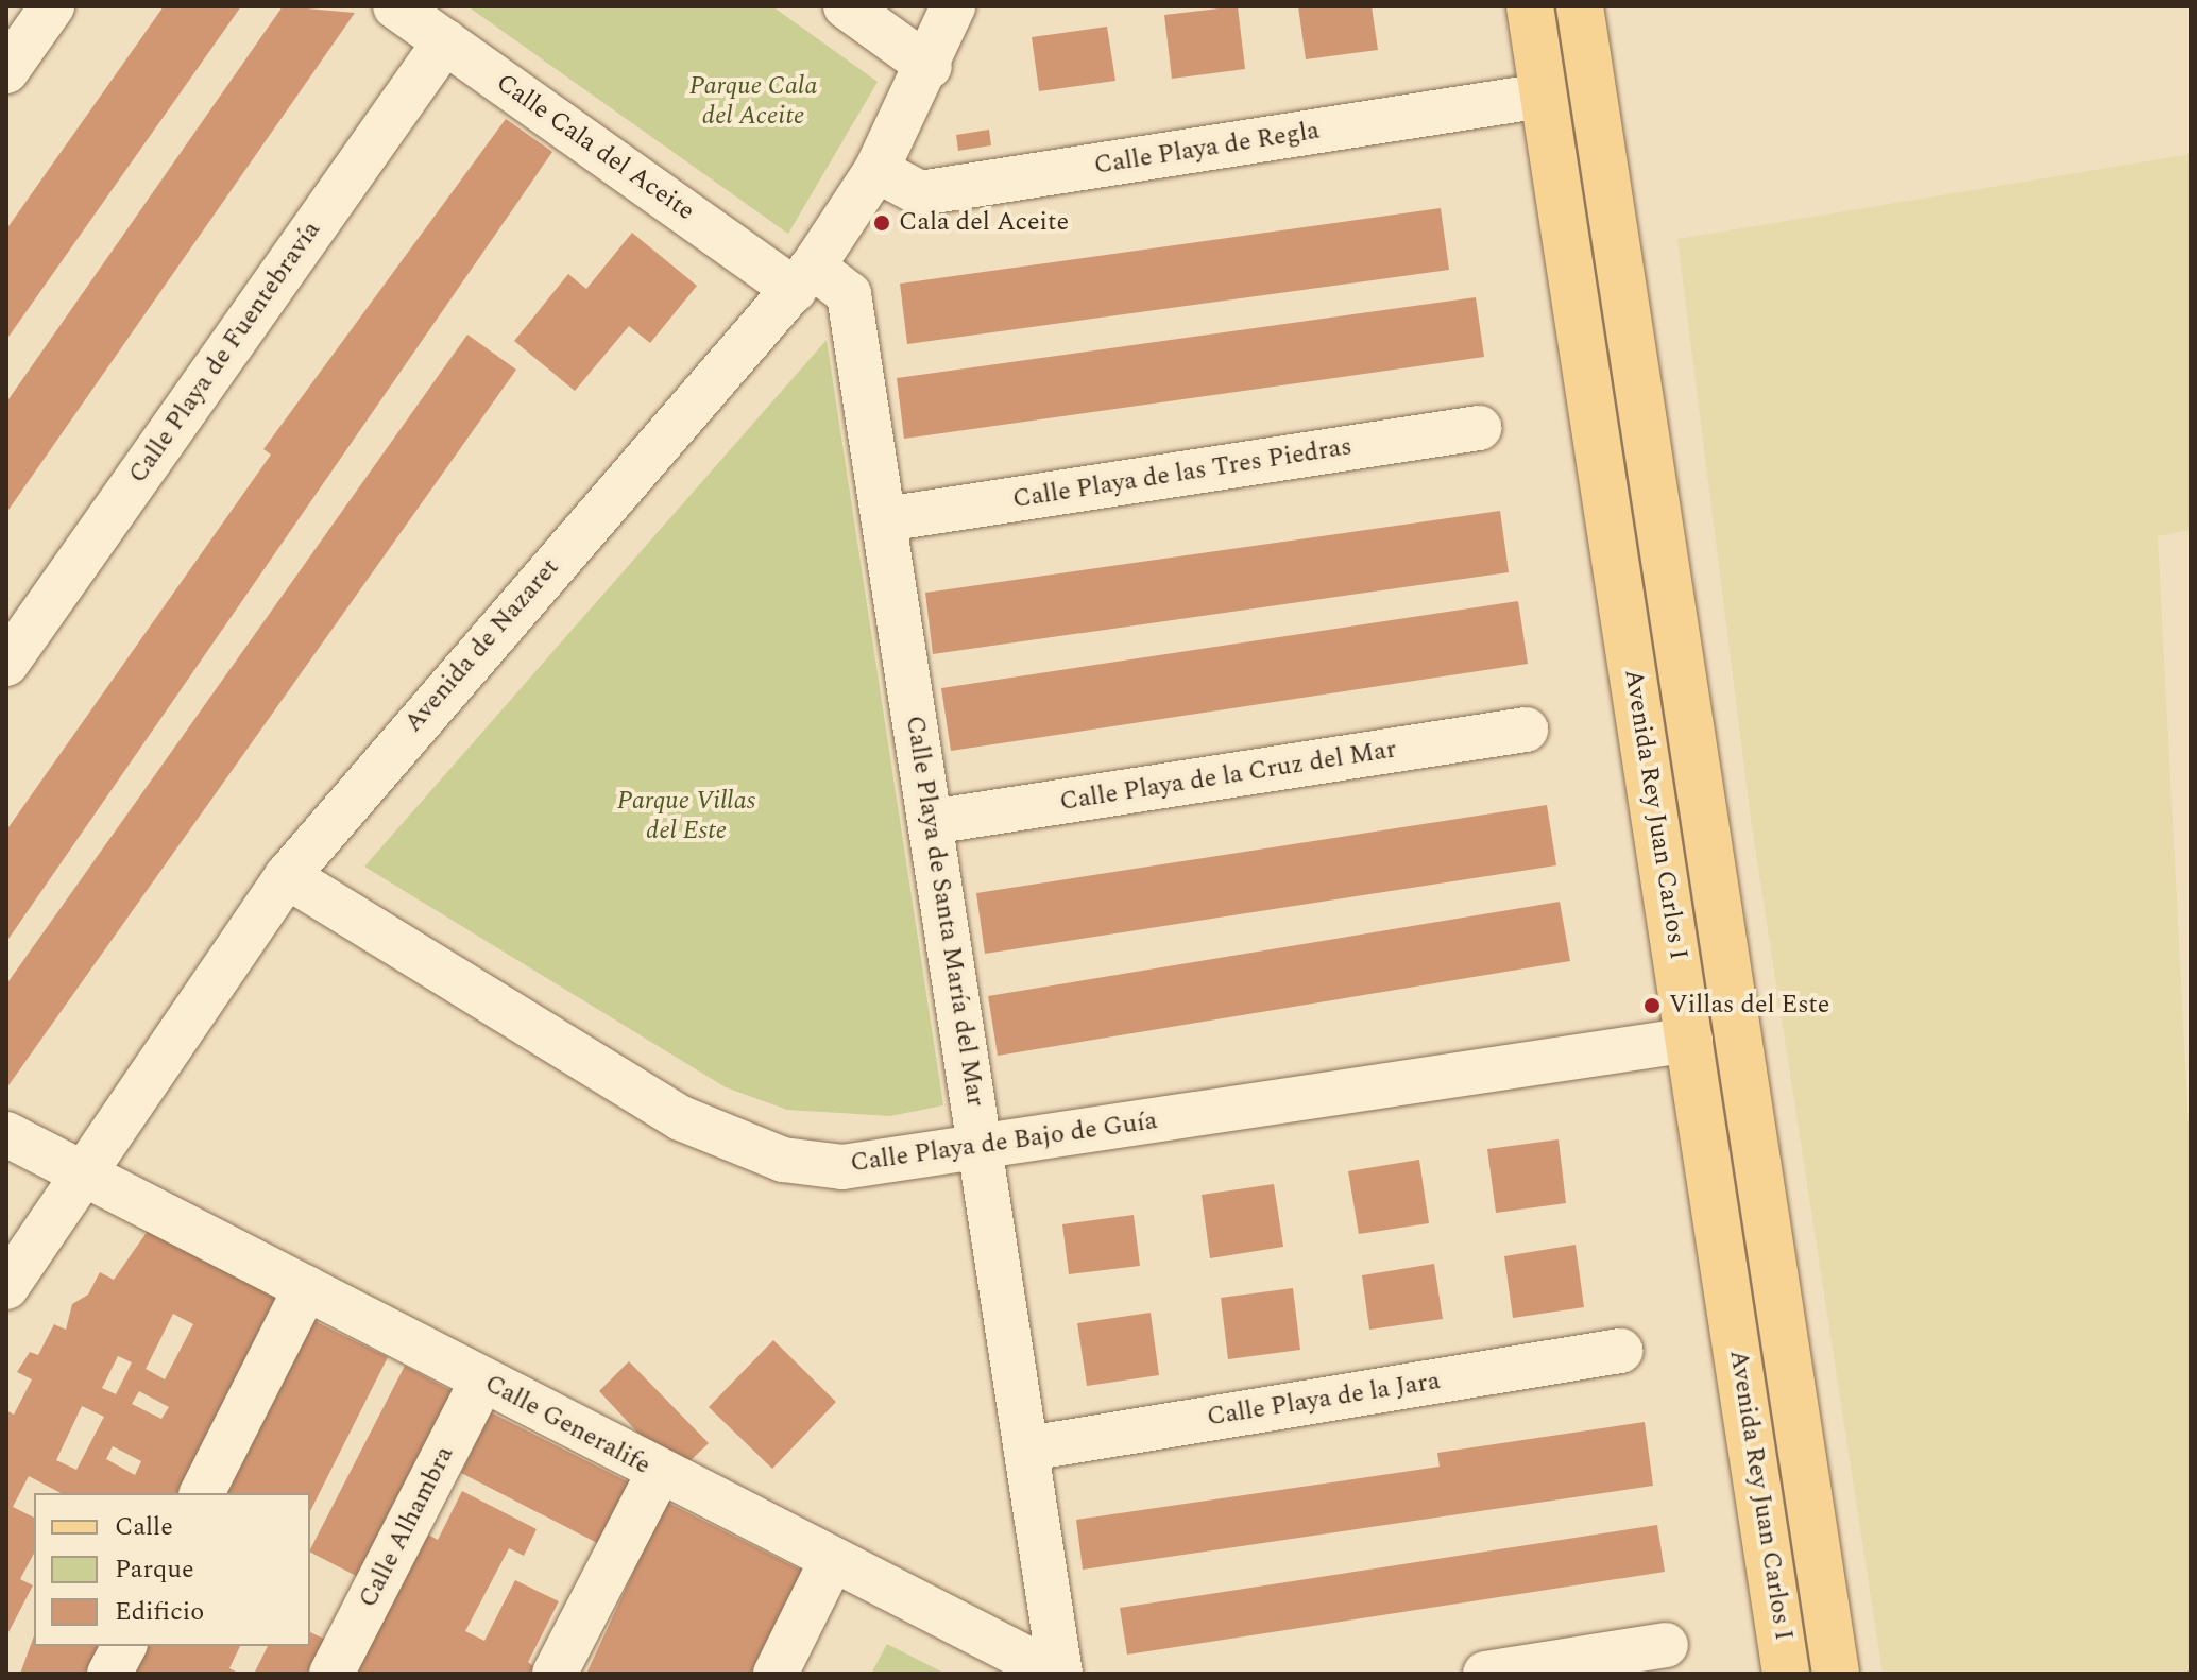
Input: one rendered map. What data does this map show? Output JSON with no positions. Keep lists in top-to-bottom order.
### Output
{
  "streets": {
    "main road": ["Avenida Rey Juan Carlos I"],
    "street": [
      "Calle Cala del Aceite",
      "Calle Playa de Regla",
      "Calle Playa de Fuentebravía",
      "Calle Playa de las Tres Piedras",
      "Avenida de Nazaret",
      "Calle Playa de la Cruz del Mar",
      "Calle Playa de Santa María del Mar",
      "Calle Playa de Bajo de Guía",
      "Calle Playa de la Jara",
      "Calle Generalife",
      "Calle Alhambra"
    ]
  },
  "crossings": [
    ["Calle Cala del Aceite", "Calle Playa de Fuentebravía"],
    ["Calle Cala del Aceite", "Avenida de Nazaret"],
    ["Calle Cala del Aceite", "Calle Playa de Santa María del Mar"],
    ["Calle Playa de Regla", "Avenida de Nazaret"],
    ["Calle Playa de Regla", "Avenida Rey Juan Carlos I"],
    ["Calle Playa de las Tres Piedras", "Calle Playa de Santa María del Mar"],
    ["Avenida de Nazaret", "Calle Playa de Santa María del Mar"],
    ["Avenida de Nazaret", "Calle Playa de Bajo de Guía"],
    ["Avenida de Nazaret", "Calle Generalife"],
    ["Calle Playa de la Cruz del Mar", "Calle Playa de Santa María del Mar"],
    ["Avenida Rey Juan Carlos I", "Calle Playa de Bajo de Guía"],
    ["Calle Playa de Santa María del Mar", "Calle Playa de Bajo de Guía"],
    ["Calle Playa de Santa María del Mar", "Calle Playa de la Jara"],
    ["Calle Playa de Santa María del Mar", "Calle Generalife"],
    ["Calle Generalife", "Calle Alhambra"]
  ],
  "parks": ["Parque Cala del Aceite", "Parque Villas del Este"],
  "places": ["Cala del Aceite", "Villas del Este"],
  "legend": ["Calle", "Parque", "Edificio"]
}
